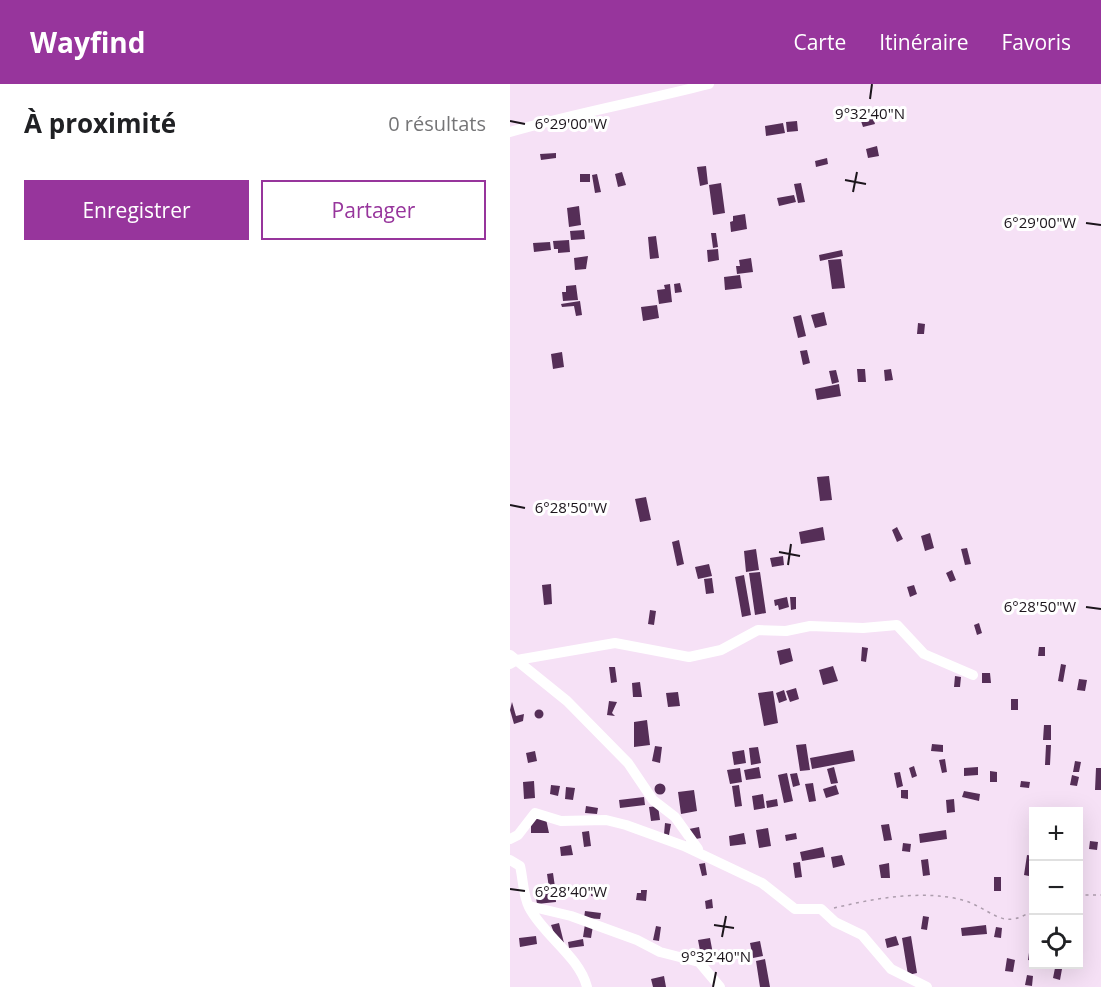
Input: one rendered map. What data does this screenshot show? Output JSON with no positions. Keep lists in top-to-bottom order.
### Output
{
  "page": {
    "header": "Wayfind",
    "nav": ["Carte", "Itinéraire", "Favoris"],
    "heading": ["À proximité", "0 résultats"],
    "buttons": ["Enregistrer", "Partager"],
    "map_buttons": ["+", "−"]
  },
  "coordinates": [
    "9°32'40\"N",
    "6°29'00\"W",
    "6°28'50\"W",
    "6°28'40\"W"
  ]
}
